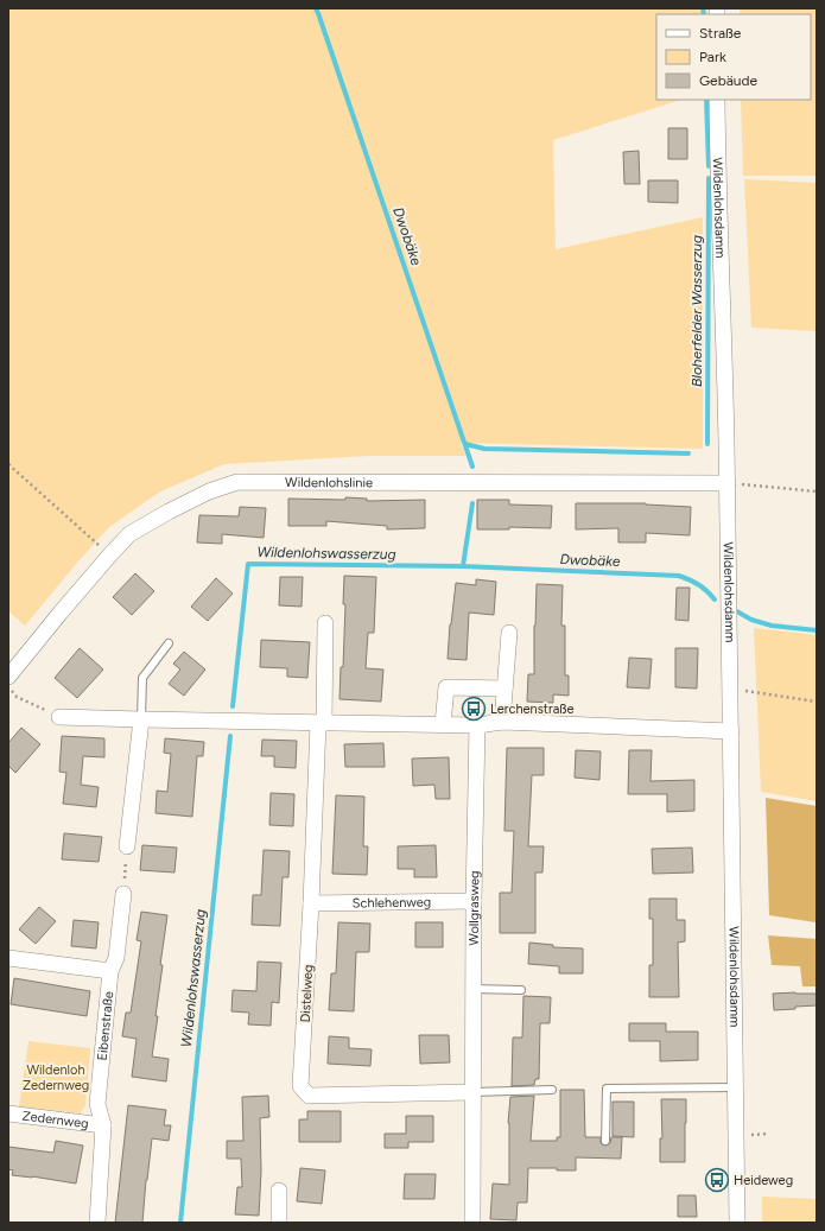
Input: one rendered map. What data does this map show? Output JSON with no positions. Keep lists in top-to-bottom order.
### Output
{
  "streets": {
    "street": [
      "Wildenlohsdamm",
      "Wildenlohslinie",
      "Schlehenweg",
      "Wollgrasweg",
      "Distelweg",
      "Eibenstraße",
      "Zedernweg"
    ]
  },
  "crossings": [
    ["Wildenlohsdamm", "Wildenlohslinie"],
    ["Schlehenweg", "Wollgrasweg"],
    ["Schlehenweg", "Distelweg"],
    ["Wollgrasweg", "Distelweg"],
    ["Eibenstraße", "Zedernweg"]
  ],
  "water": ["Dwobäke", "Bloherfelder Wasserzug", "Wildenlohswasserzug"],
  "parks": ["Wildenloh Zedernweg"],
  "places": {
    "bus stop": ["Lerchenstraße", "Heideweg"]
  },
  "legend": ["Straße", "Park", "Gebäude"]
}
